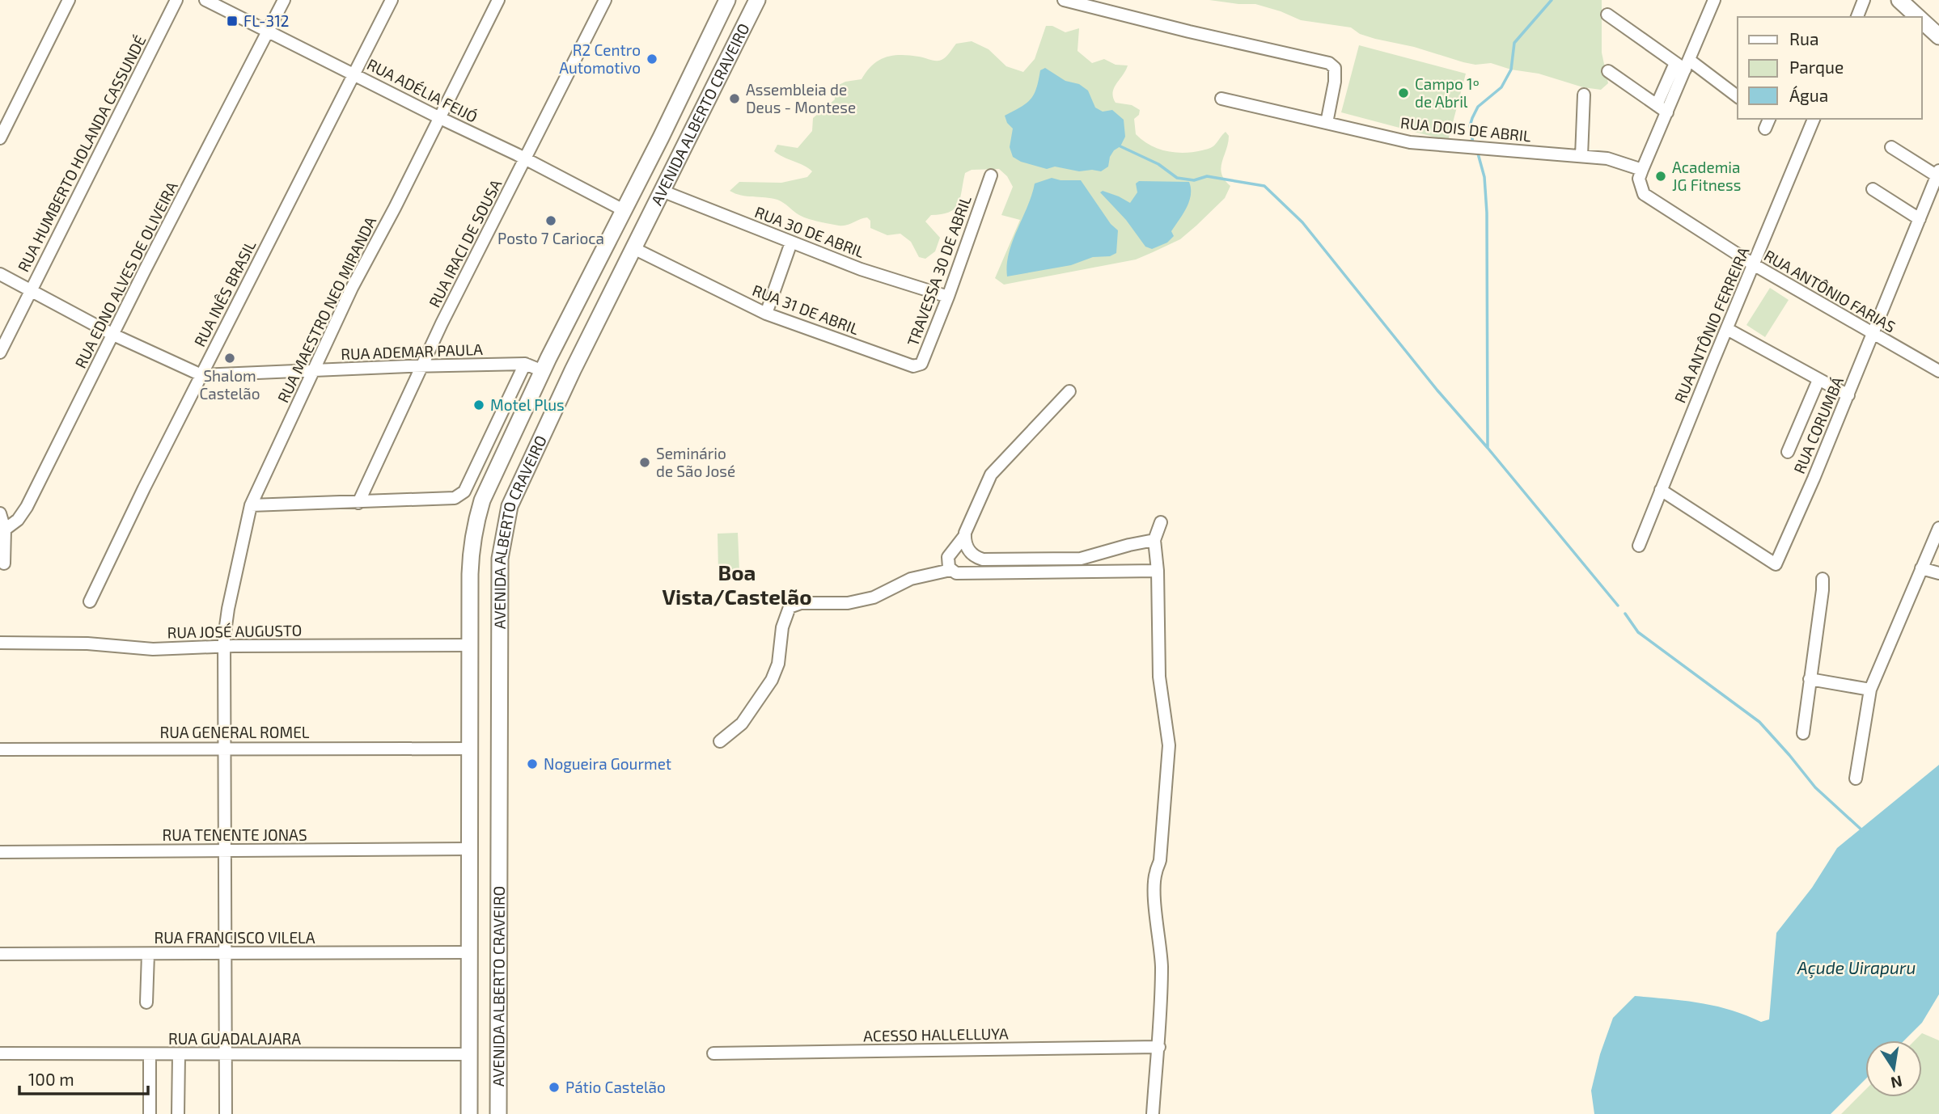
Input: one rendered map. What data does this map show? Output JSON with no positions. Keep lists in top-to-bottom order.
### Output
{
  "streets": {
    "main road": ["AVENIDA ALBERTO CRAVEIRO"],
    "street": [
      "RUA ADÉLIA FEIJÓ",
      "RUA DOIS DE ABRIL",
      "RUA HUMBERTO HOLANDA CASSUNDÉ",
      "RUA 30 DE ABRIL",
      "RUA IRACI DE SOUSA",
      "TRAVESSA 30 DE ABRIL",
      "RUA EDNO ALVES DE OLIVEIRA",
      "RUA ANTÔNIO FARIAS",
      "RUA INÊS BRASIL",
      "RUA MAESTRO NEO MIRANDA",
      "RUA 31 DE ABRIL",
      "RUA ANTÔNIO FERREIRA",
      "RUA ADEMAR PAULA",
      "RUA CORUMBÁ",
      "RUA JOSÉ AUGUSTO",
      "RUA GENERAL ROMEL",
      "RUA TENENTE JONAS",
      "RUA FRANCISCO VILELA",
      "ACESSO HALLELLUYA",
      "RUA GUADALAJARA"
    ]
  },
  "crossings": [
    ["RUA ADÉLIA FEIJÓ", "AVENIDA ALBERTO CRAVEIRO"],
    ["RUA ADÉLIA FEIJÓ", "RUA IRACI DE SOUSA"],
    ["RUA ADÉLIA FEIJÓ", "RUA EDNO ALVES DE OLIVEIRA"],
    ["RUA ADÉLIA FEIJÓ", "RUA INÊS BRASIL"],
    ["RUA ADÉLIA FEIJÓ", "RUA MAESTRO NEO MIRANDA"],
    ["AVENIDA ALBERTO CRAVEIRO", "RUA 30 DE ABRIL"],
    ["AVENIDA ALBERTO CRAVEIRO", "RUA 31 DE ABRIL"],
    ["AVENIDA ALBERTO CRAVEIRO", "RUA ADEMAR PAULA"],
    ["AVENIDA ALBERTO CRAVEIRO", "RUA JOSÉ AUGUSTO"],
    ["AVENIDA ALBERTO CRAVEIRO", "RUA GENERAL ROMEL"],
    ["AVENIDA ALBERTO CRAVEIRO", "RUA TENENTE JONAS"],
    ["AVENIDA ALBERTO CRAVEIRO", "RUA FRANCISCO VILELA"],
    ["AVENIDA ALBERTO CRAVEIRO", "RUA GUADALAJARA"],
    ["RUA DOIS DE ABRIL", "RUA ANTÔNIO FARIAS"],
    ["RUA HUMBERTO HOLANDA CASSUNDÉ", "RUA ADEMAR PAULA"],
    ["RUA 30 DE ABRIL", "TRAVESSA 30 DE ABRIL"],
    ["RUA IRACI DE SOUSA", "RUA ADEMAR PAULA"],
    ["TRAVESSA 30 DE ABRIL", "RUA 31 DE ABRIL"],
    ["RUA EDNO ALVES DE OLIVEIRA", "RUA ADEMAR PAULA"],
    ["RUA ANTÔNIO FARIAS", "RUA ANTÔNIO FERREIRA"],
    ["RUA ANTÔNIO FARIAS", "RUA CORUMBÁ"],
    ["RUA INÊS BRASIL", "RUA ADEMAR PAULA"],
    ["RUA MAESTRO NEO MIRANDA", "RUA ADEMAR PAULA"],
    ["RUA MAESTRO NEO MIRANDA", "RUA JOSÉ AUGUSTO"],
    ["RUA MAESTRO NEO MIRANDA", "RUA GENERAL ROMEL"],
    ["RUA MAESTRO NEO MIRANDA", "RUA TENENTE JONAS"],
    ["RUA MAESTRO NEO MIRANDA", "RUA FRANCISCO VILELA"],
    ["RUA MAESTRO NEO MIRANDA", "RUA GUADALAJARA"],
    ["RUA ANTÔNIO FERREIRA", "RUA CORUMBÁ"]
  ],
  "districts": ["Boa Vista/Castelão"],
  "water": ["Açude Uirapuru"],
  "places": {
    "transit": ["FL-312"],
    "other": [
      "R2 Centro Automotivo",
      "Campo 1º de Abril",
      "Assembleia de Deus - Montese",
      "Academia JG Fitness",
      "Posto 7 Carioca",
      "Shalom Castelão",
      "Motel Plus",
      "Seminário de São José",
      "Nogueira Gourmet",
      "Pátio Castelão"
    ]
  },
  "legend": ["Rua", "Parque", "Água"],
  "scale_bar": "100 m",
  "north": "bottom"
}
